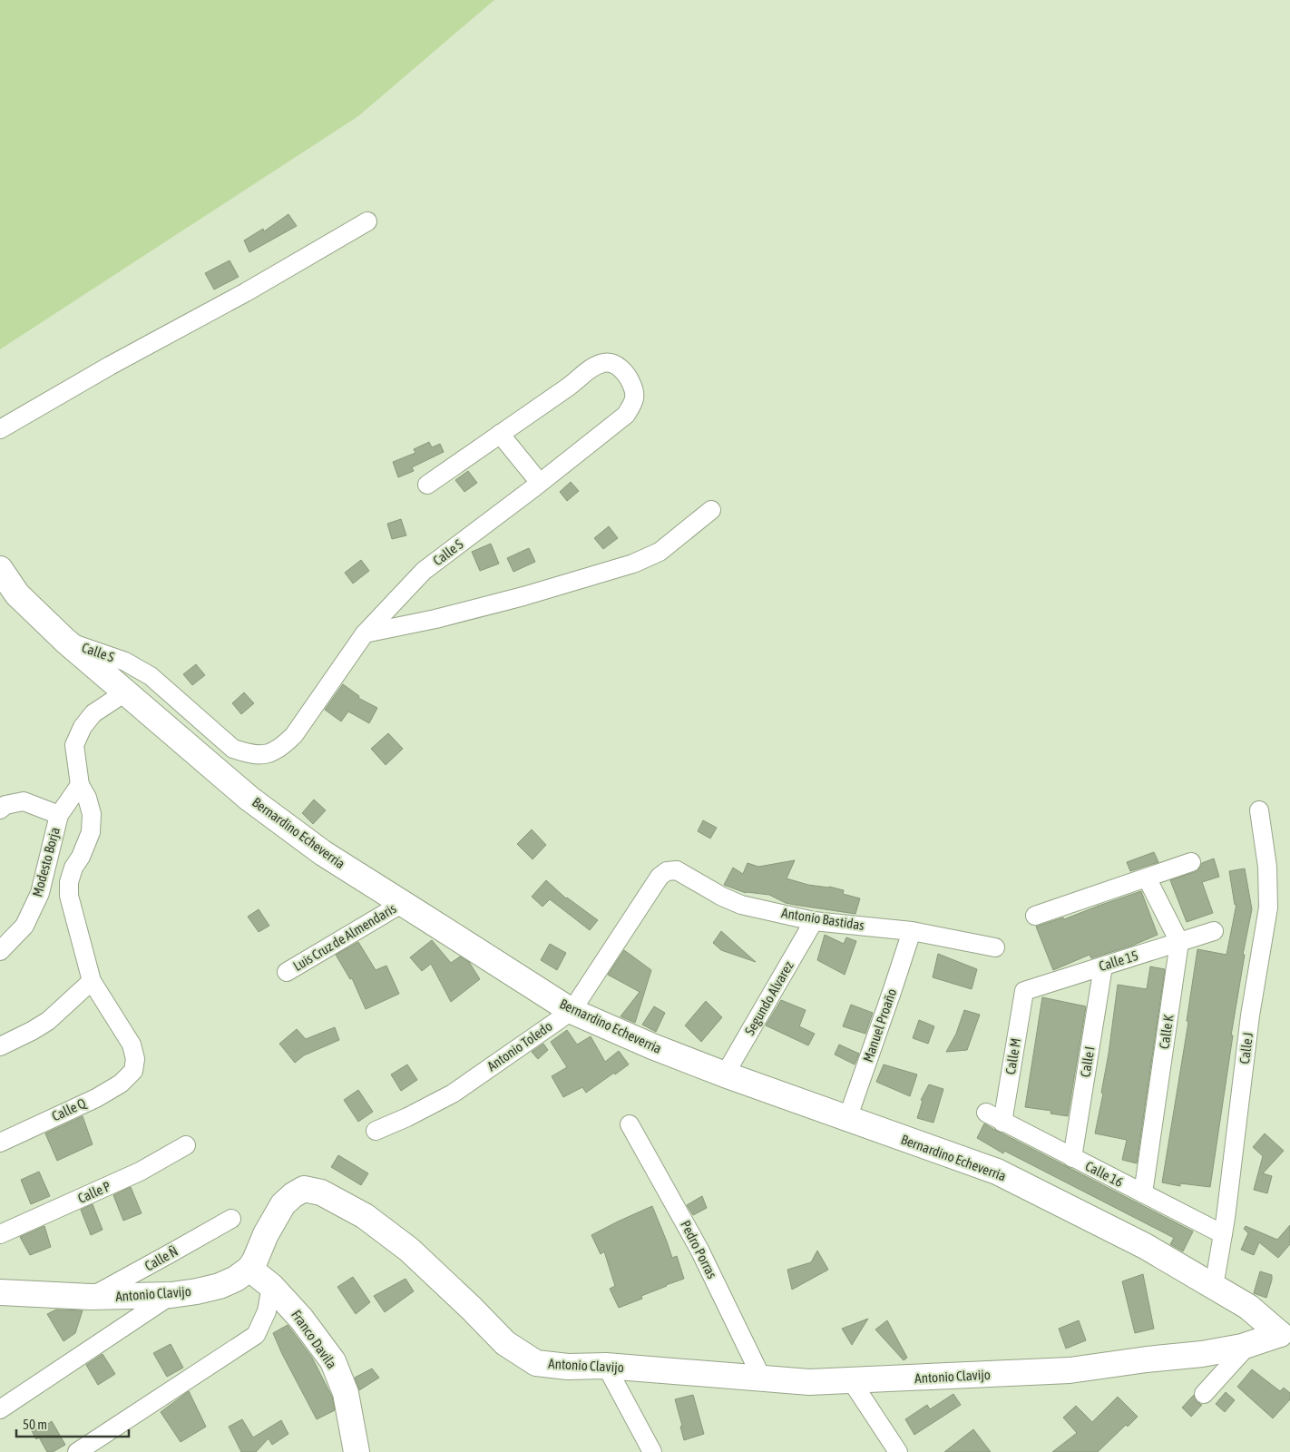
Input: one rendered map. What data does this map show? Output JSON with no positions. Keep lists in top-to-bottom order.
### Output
{
  "streets": {
    "street": [
      "Calle S",
      "Bernardino Echeverria",
      "Modesto Borja",
      "Antonio Bastidas",
      "Luis Cruz de Almendaris",
      "Calle 15",
      "Segundo Alvarez",
      "Manuel Proaño",
      "Calle K",
      "Antonio Toledo",
      "Calle J",
      "Calle M",
      "Calle I",
      "Calle Q",
      "Calle 16",
      "Calle P",
      "Pedro Porras",
      "Calle Ñ",
      "Antonio Clavijo",
      "Franco Davila"
    ]
  },
  "crossings": [
    ["Calle S", "Bernardino Echeverria"],
    ["Bernardino Echeverria", "Luis Cruz de Almendaris"],
    ["Bernardino Echeverria", "Segundo Alvarez"],
    ["Bernardino Echeverria", "Manuel Proaño"],
    ["Bernardino Echeverria", "Antonio Toledo"],
    ["Bernardino Echeverria", "Calle J"],
    ["Bernardino Echeverria", "Antonio Clavijo"],
    ["Antonio Bastidas", "Segundo Alvarez"],
    ["Antonio Bastidas", "Manuel Proaño"],
    ["Antonio Bastidas", "Antonio Toledo"],
    ["Calle 15", "Calle K"],
    ["Calle 15", "Calle M"],
    ["Calle 15", "Calle I"],
    ["Calle K", "Calle 16"],
    ["Calle J", "Calle 16"],
    ["Calle M", "Calle 16"],
    ["Calle I", "Calle 16"],
    ["Pedro Porras", "Antonio Clavijo"],
    ["Calle Ñ", "Antonio Clavijo"],
    ["Antonio Clavijo", "Franco Davila"]
  ],
  "scale_bar": "50 m"
}
